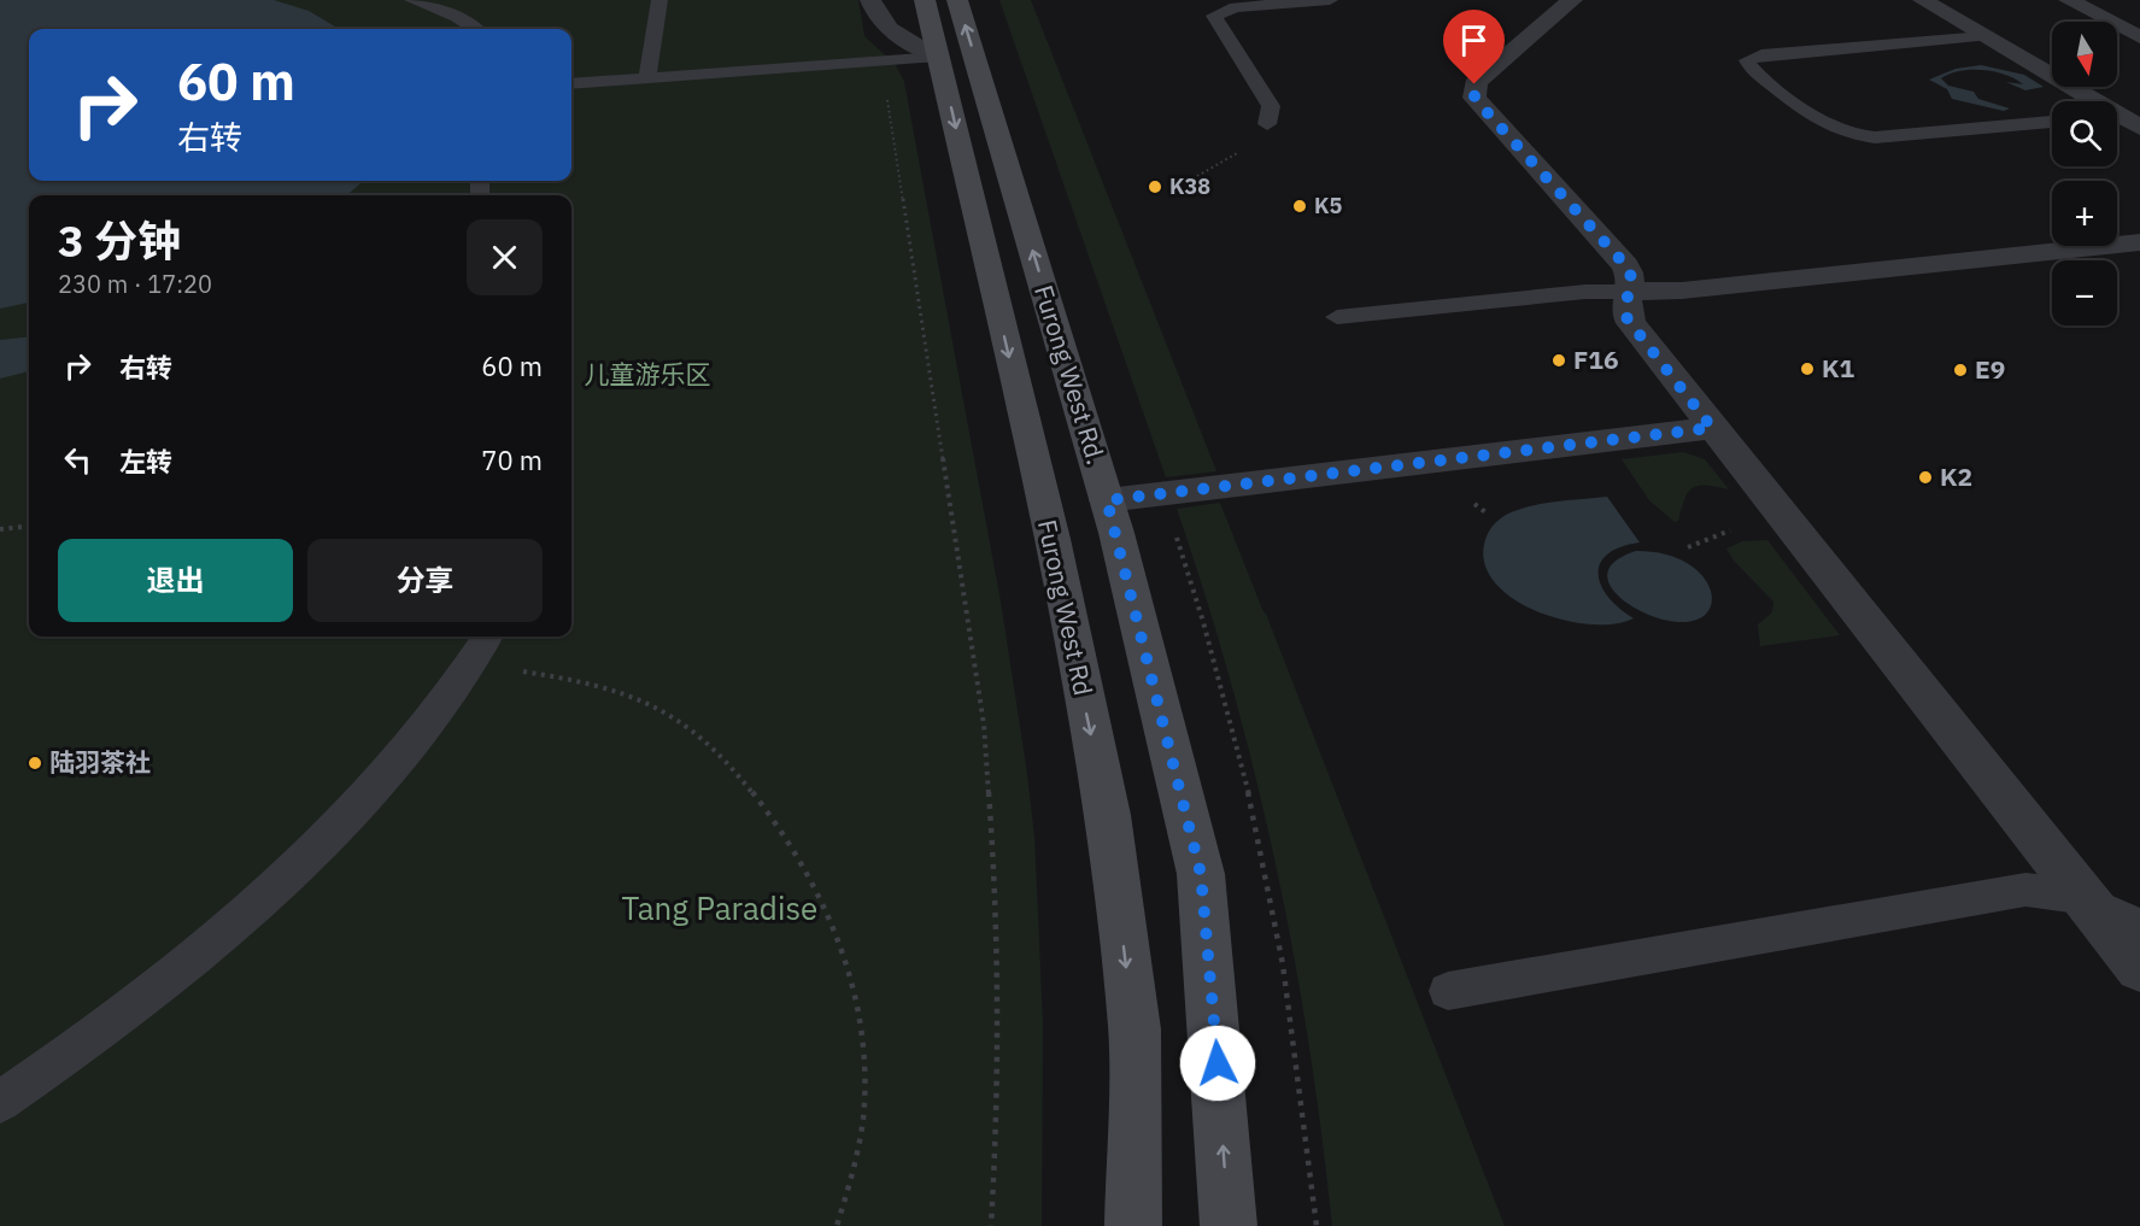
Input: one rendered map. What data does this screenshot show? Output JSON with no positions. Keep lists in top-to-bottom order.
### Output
{
  "streets": {
    "main road": ["Furong West Rd.", "Furong West Rd"]
  },
  "one_way": ["Furong West Rd.", "Furong West Rd"],
  "parks": ["儿童游乐区", "Tang Paradise"],
  "places": [
    "K38",
    "K5",
    "F16",
    "K1",
    "E9",
    "K2",
    "陆羽茶社"
  ],
  "north": "bottom",
  "page": {
    "map_buttons": ["+", "−"],
    "turn": ["60 m", "右转"],
    "heading": ["3 分钟", "230 m · 17:20"],
    "list": [
      {
        "name": "右转",
        "value": "60 m"
      },
      {
        "name": "左转",
        "value": "70 m"
      }
    ],
    "buttons": ["退出", "分享"]
  }
}
